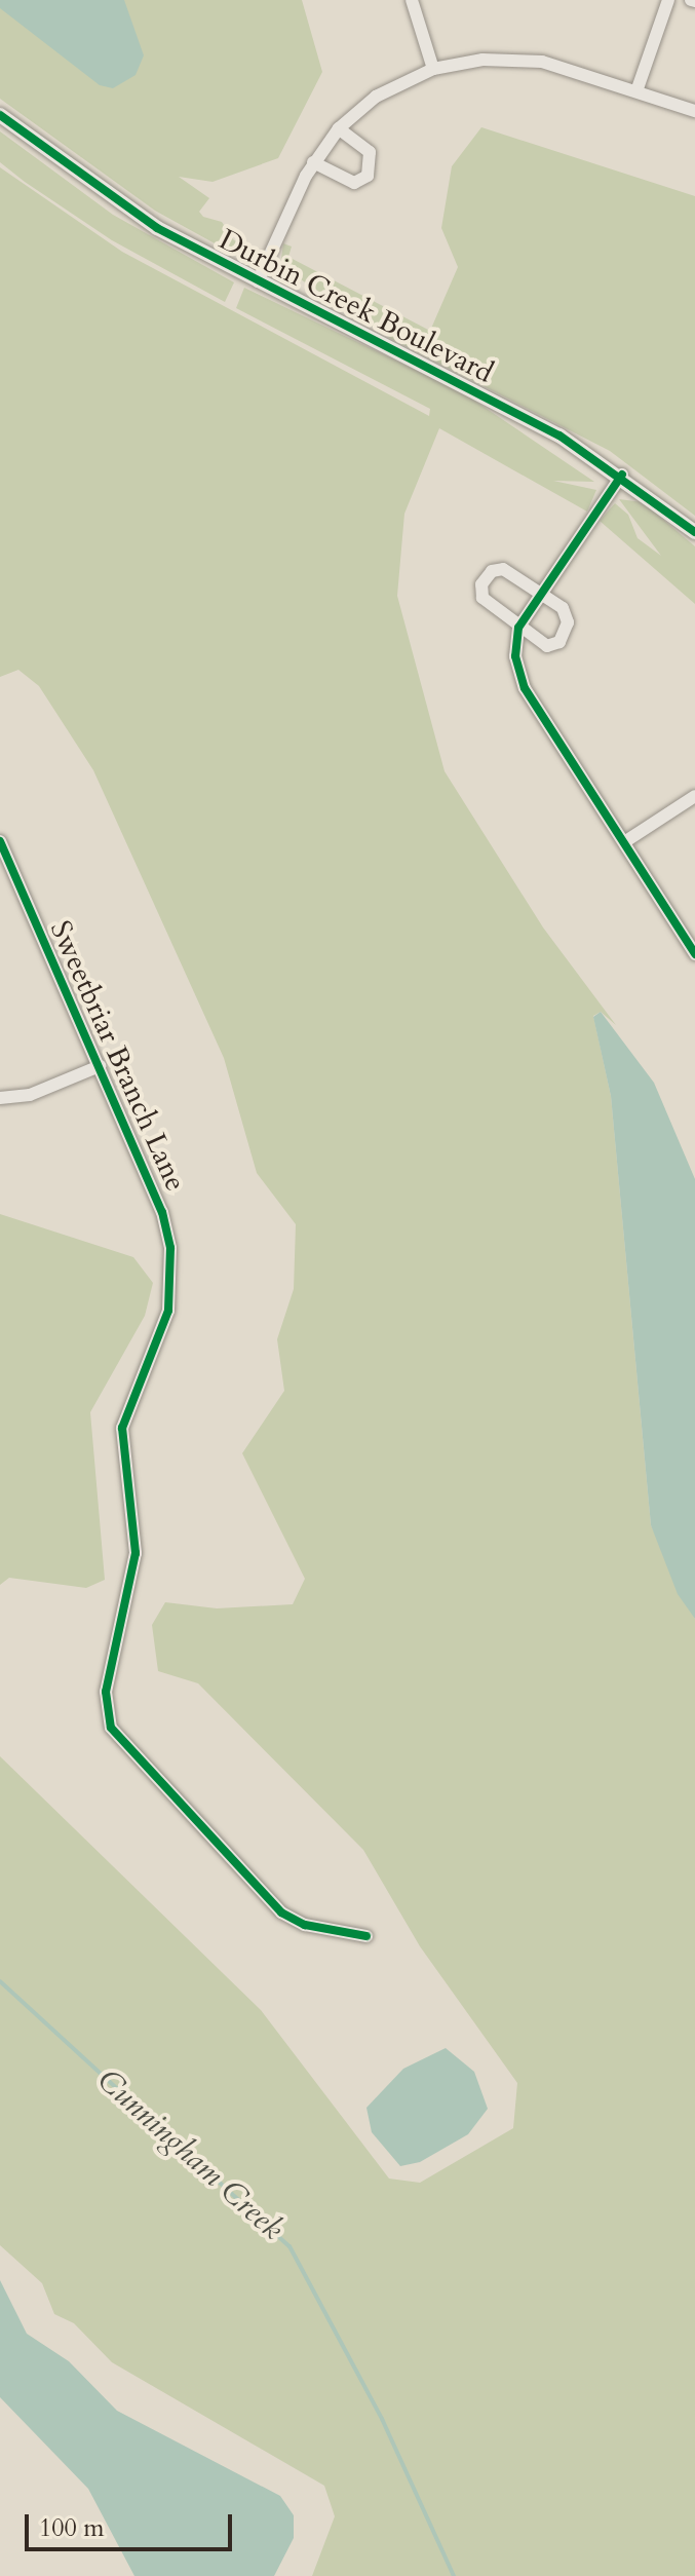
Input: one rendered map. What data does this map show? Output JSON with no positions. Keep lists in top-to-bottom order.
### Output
{
  "streets": {
    "street": ["Durbin Creek Boulevard", "Sweetbriar Branch Lane"]
  },
  "water": ["Cunningham Creek"],
  "scale_bar": "100 m"
}
